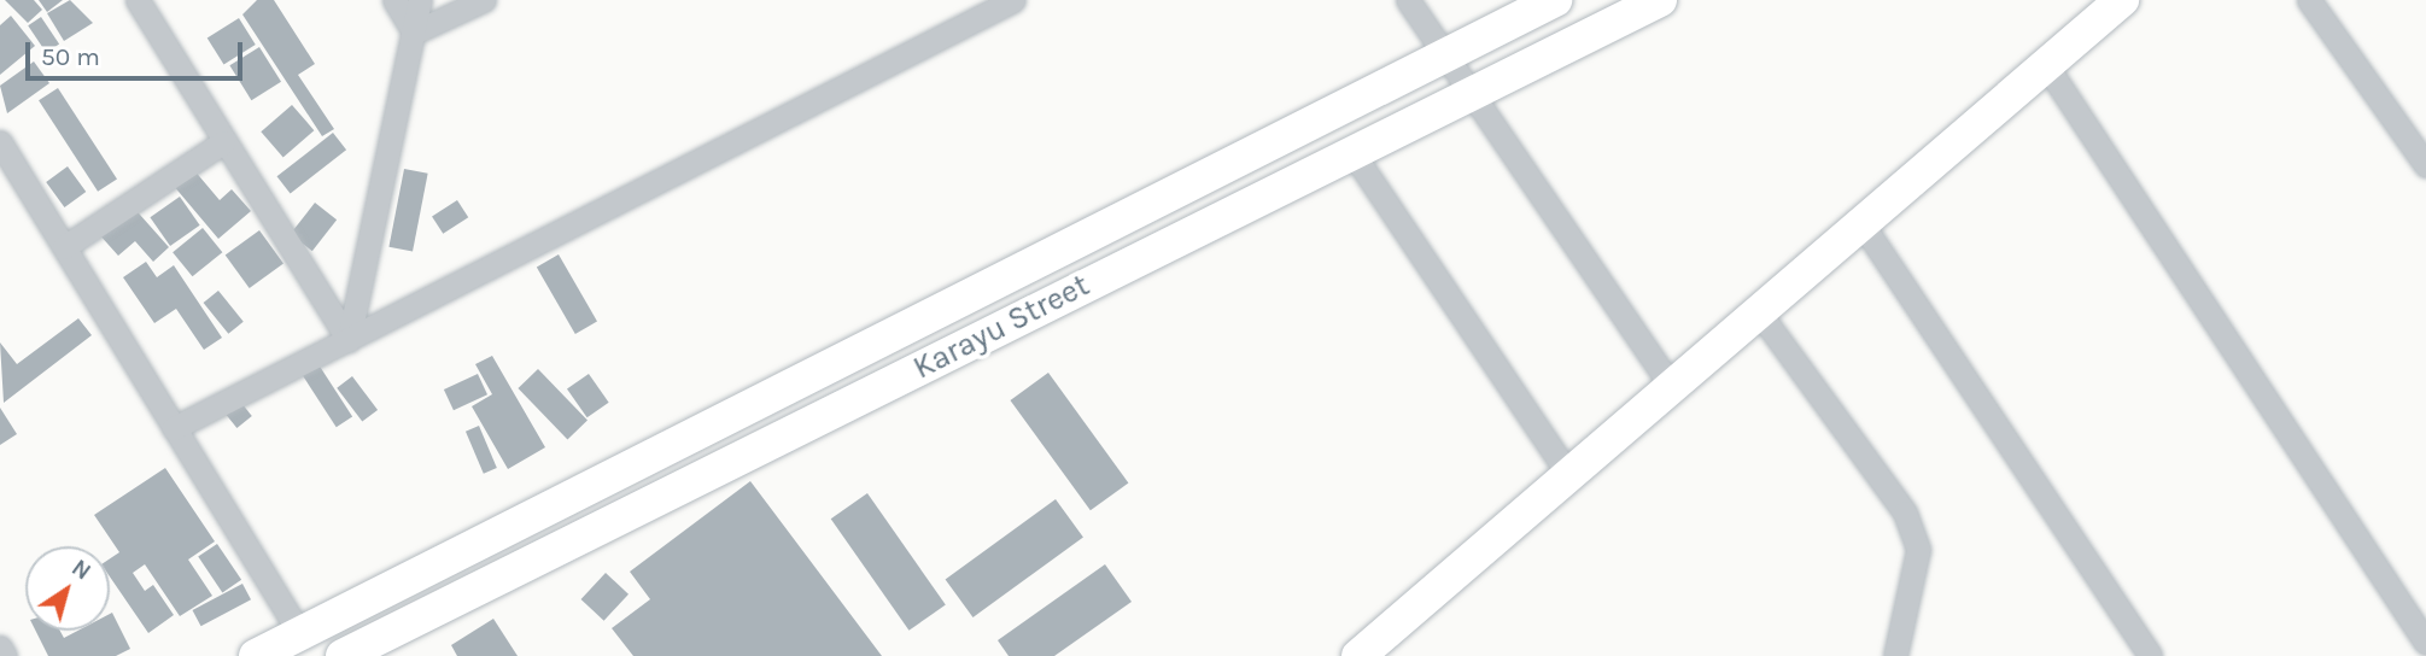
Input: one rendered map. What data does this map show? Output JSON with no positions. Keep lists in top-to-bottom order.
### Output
{
  "streets": {
    "main road": ["Karayu Street"]
  },
  "scale_bar": "50 m",
  "north": "top right"
}
